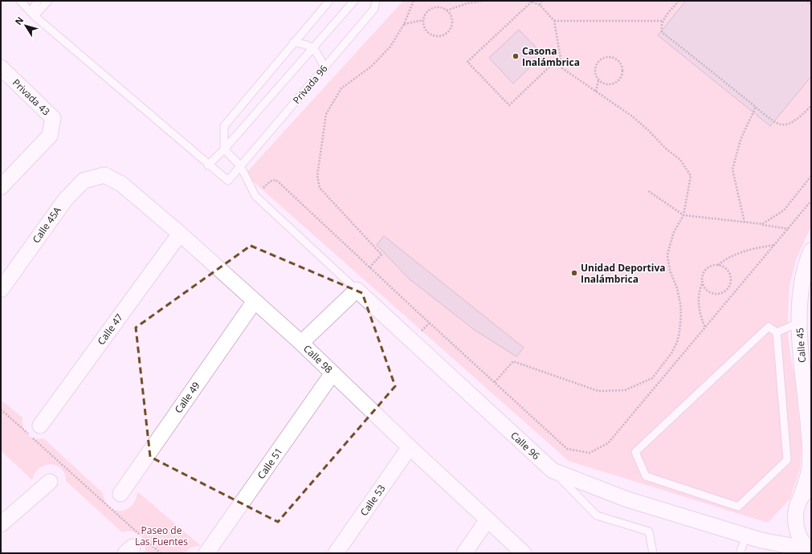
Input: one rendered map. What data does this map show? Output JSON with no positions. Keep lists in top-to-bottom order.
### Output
{
  "streets": {
    "street": [
      "Privada 43",
      "Calle 45A",
      "Calle 47",
      "Calle 45",
      "Calle 98",
      "Calle 49",
      "Calle 96",
      "Calle 51",
      "Calle 53"
    ],
    "lane": ["Privada 96"]
  },
  "crossings": [
    ["Calle 45A", "Calle 98"],
    ["Calle 47", "Calle 98"],
    ["Calle 45", "Calle 96"],
    ["Calle 98", "Calle 49"],
    ["Calle 98", "Calle 51"],
    ["Calle 98", "Calle 53"]
  ],
  "parks": ["Paseo de Las Fuentes"],
  "places": ["Casona Inalámbrica", "Unidad Deportiva Inalámbrica"],
  "north": "top left"
}
